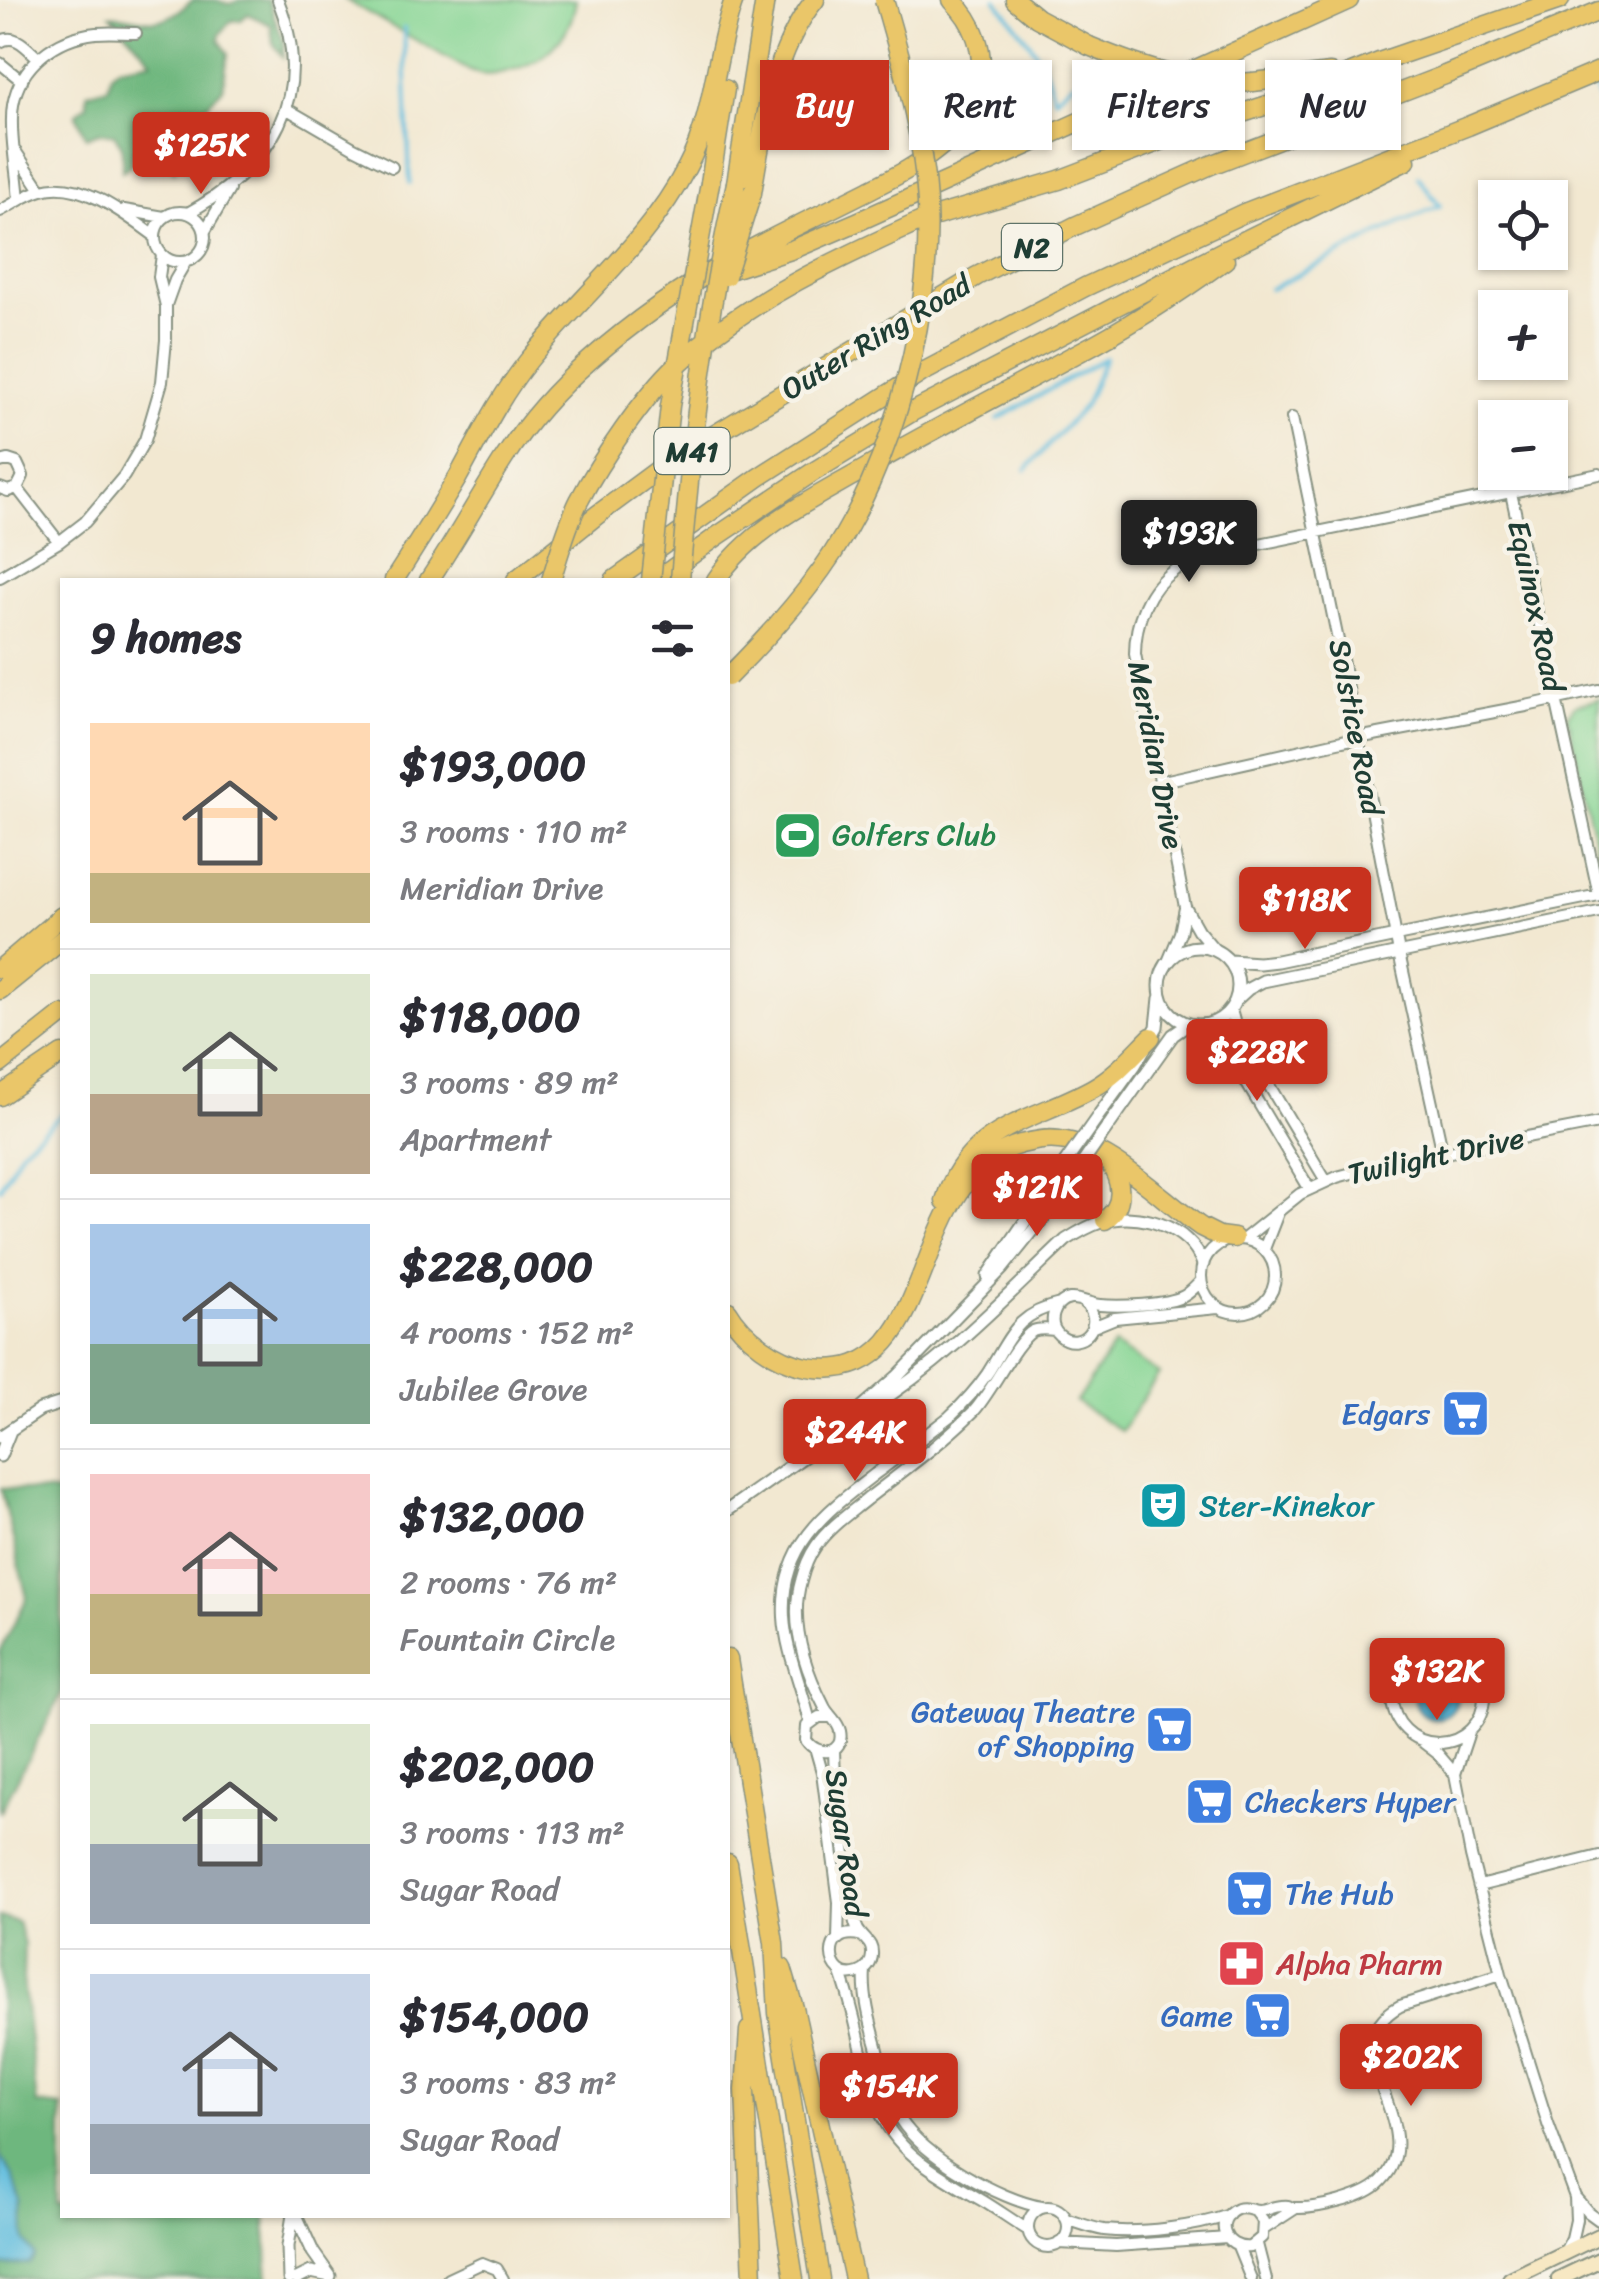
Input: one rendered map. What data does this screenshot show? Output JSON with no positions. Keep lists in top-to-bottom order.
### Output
{
  "streets": {
    "highway": ["N2", "Outer Ring Road", "M41"],
    "street": [
      "Equinox Road",
      "Solstice Road",
      "Meridian Drive",
      "Twilight Drive",
      "Sugar Road"
    ]
  },
  "crossings": [
    ["Equinox Road", "Meridian Drive"],
    ["Solstice Road", "Meridian Drive"],
    ["Solstice Road", "Twilight Drive"]
  ],
  "places": {
    "sports": ["Golfers Club"],
    "supermarket": [
      "Edgars",
      "Gateway Theatre of Shopping",
      "Checkers Hyper",
      "The Hub",
      "Game"
    ],
    "theatre": ["Ster-Kinekor"],
    "pharmacy": ["Alpha Pharm"]
  },
  "page": {
    "chip": [
      "Buy",
      "Rent",
      "Filters",
      "New"
    ],
    "price": [
      "$125K",
      "$193K",
      "$118K",
      "$228K",
      "$121K",
      "$244K",
      "$132K",
      "$202K",
      "$154K"
    ],
    "map_buttons": ["+", "−"],
    "heading": "9 homes",
    "list": [
      {
        "name": "$193,000",
        "note": "3 rooms · 110 m² · Meridian Drive"
      },
      {
        "name": "$118,000",
        "note": "3 rooms · 89 m² · Apartment"
      },
      {
        "name": "$228,000",
        "note": "4 rooms · 152 m² · Jubilee Grove"
      },
      {
        "name": "$132,000",
        "note": "2 rooms · 76 m² · Fountain Circle"
      },
      {
        "name": "$202,000",
        "note": "3 rooms · 113 m² · Sugar Road"
      },
      {
        "name": "$154,000",
        "note": "3 rooms · 83 m² · Sugar Road"
      }
    ]
  }
}
